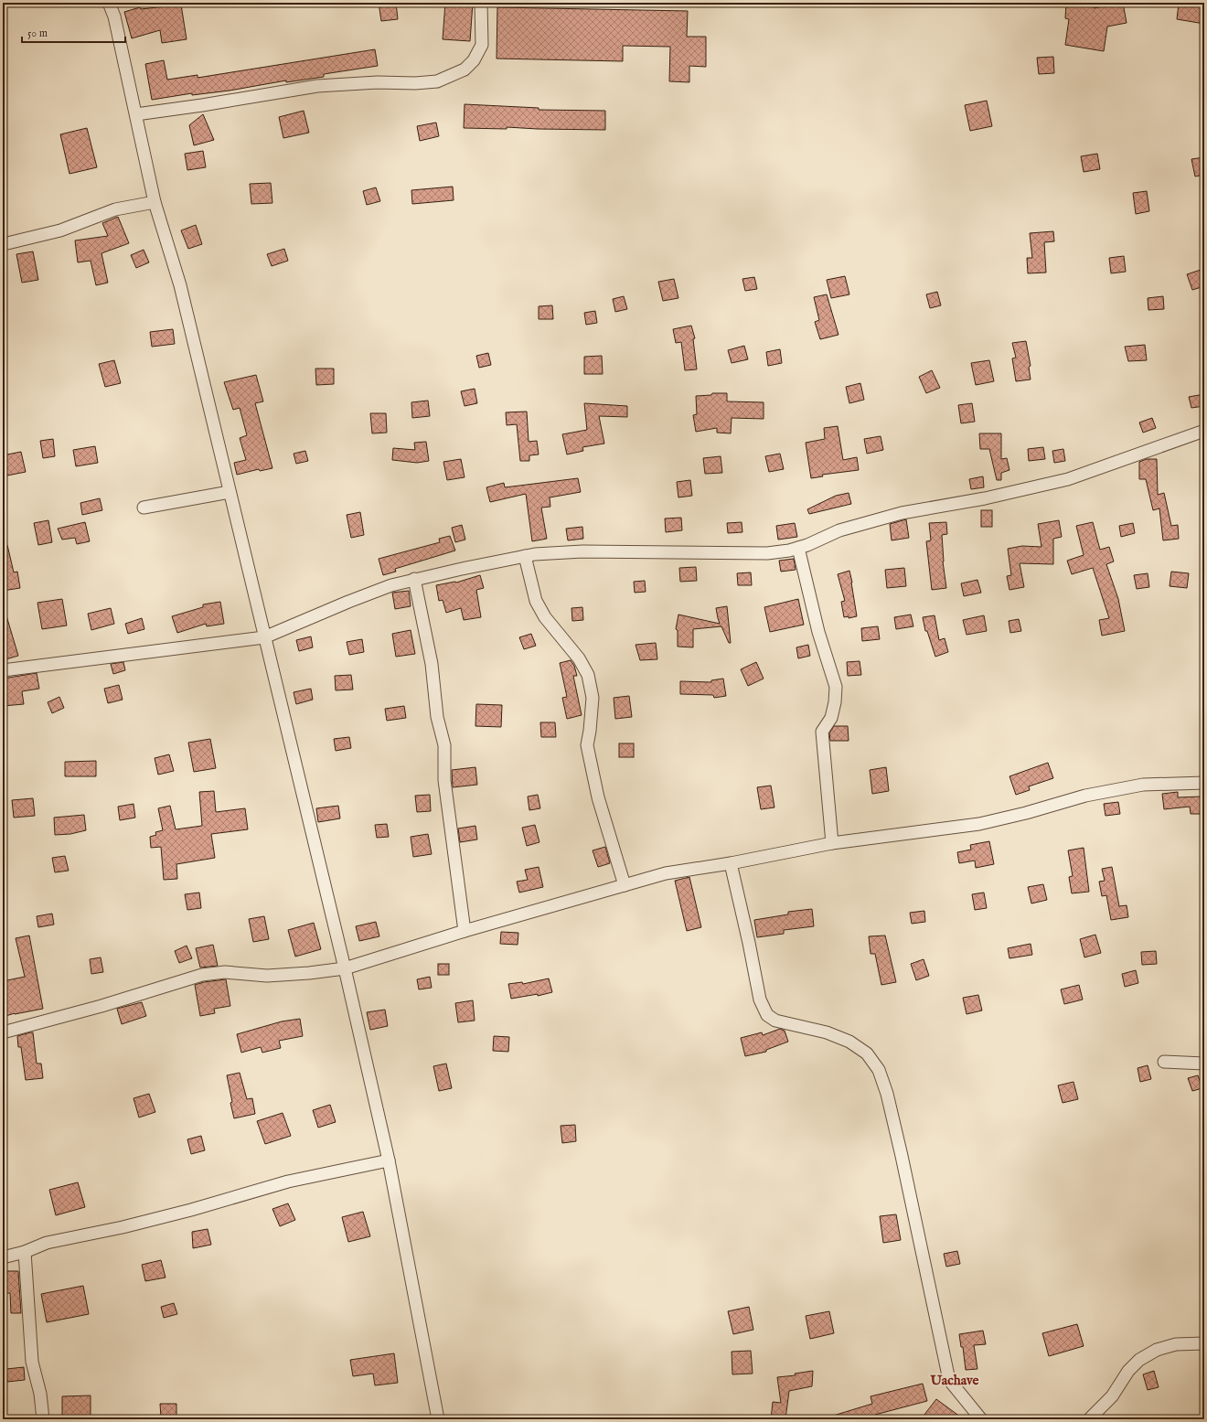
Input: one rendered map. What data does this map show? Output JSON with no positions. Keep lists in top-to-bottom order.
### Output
{
  "districts": ["Uachave"],
  "scale_bar": "50 m"
}
